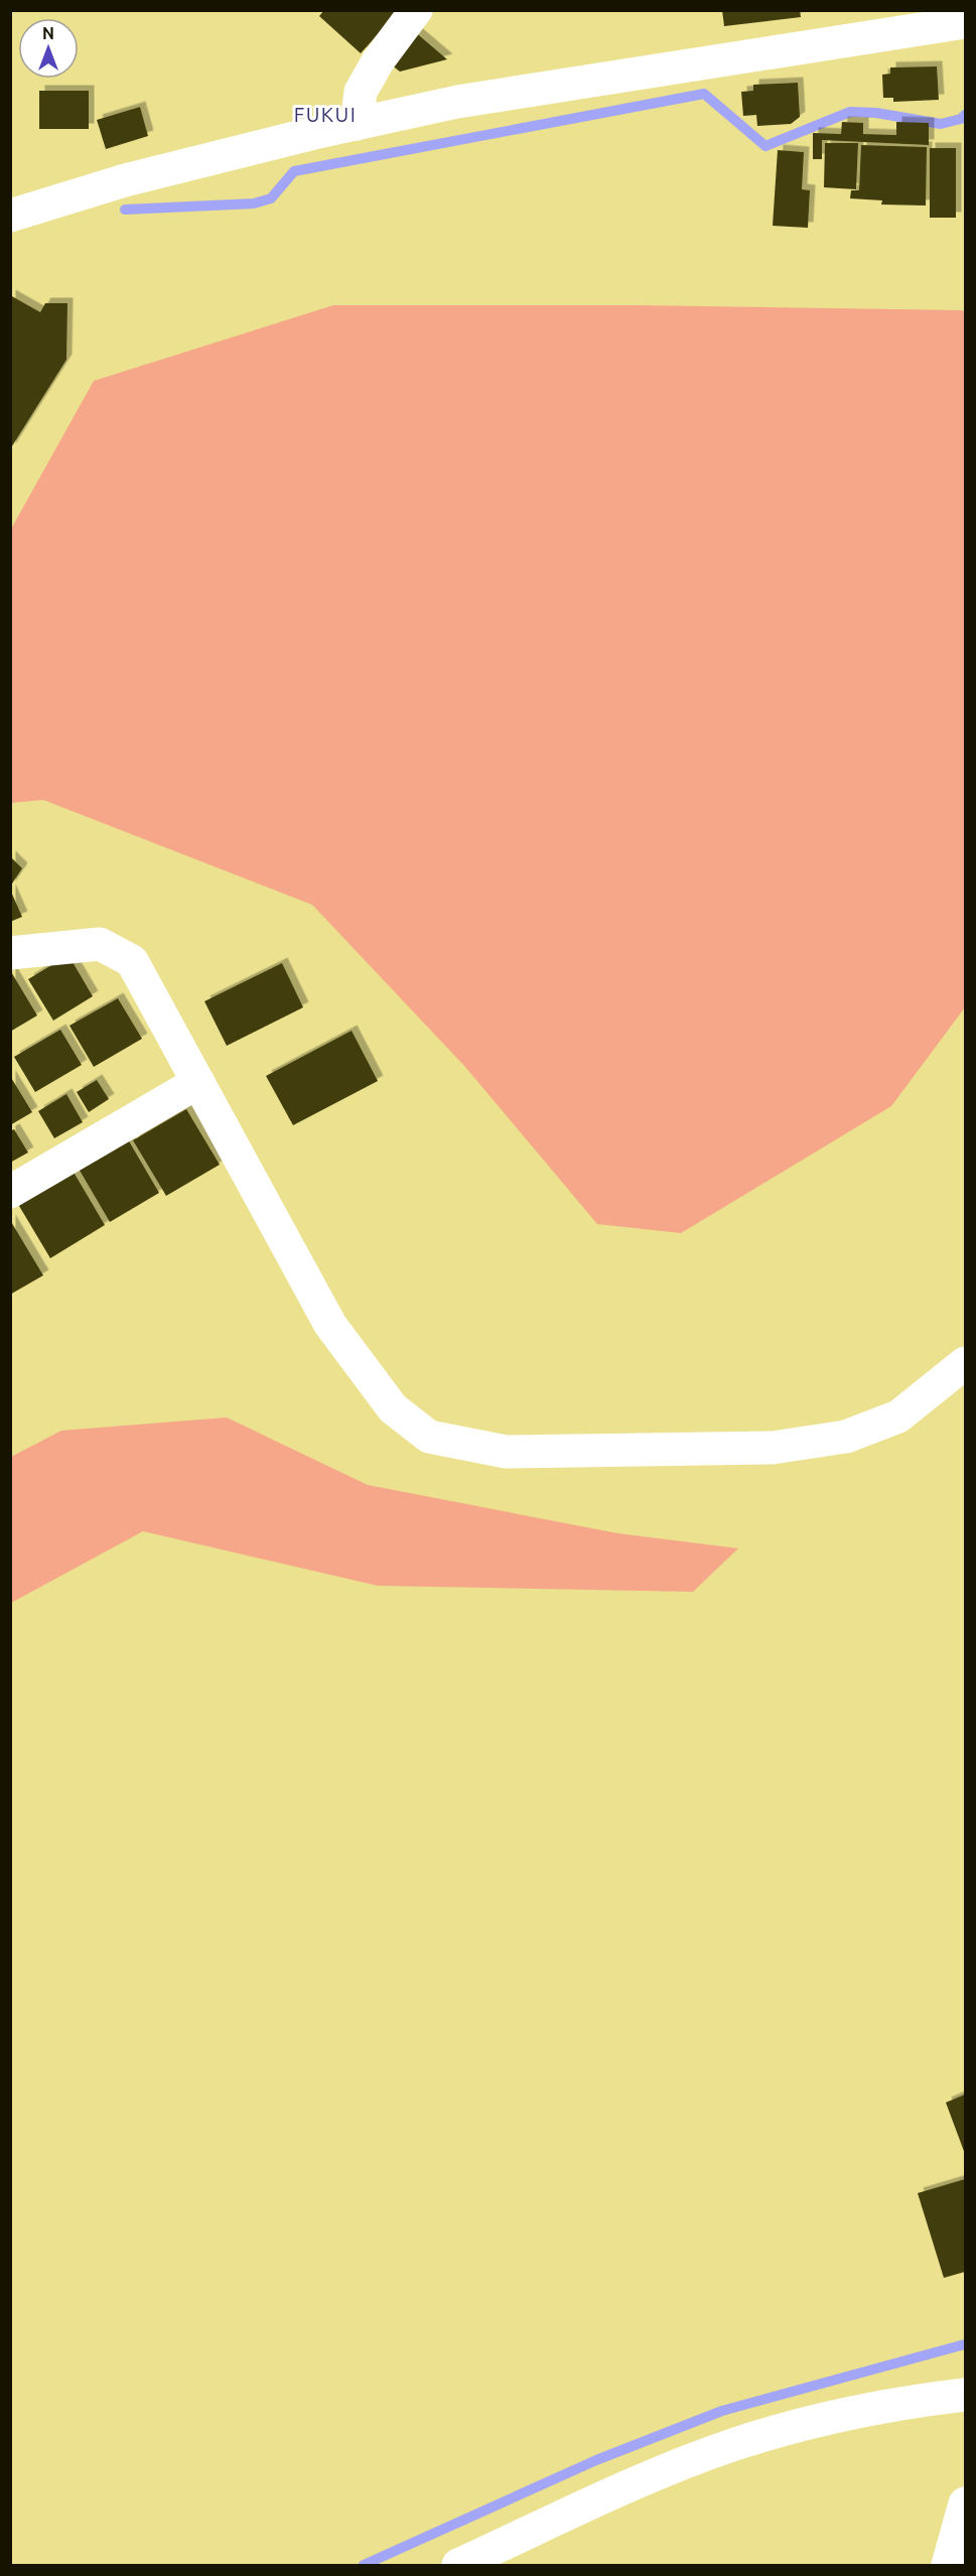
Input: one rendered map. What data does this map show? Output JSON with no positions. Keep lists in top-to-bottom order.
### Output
{
  "districts": ["FUKUI"],
  "north": "top"
}
